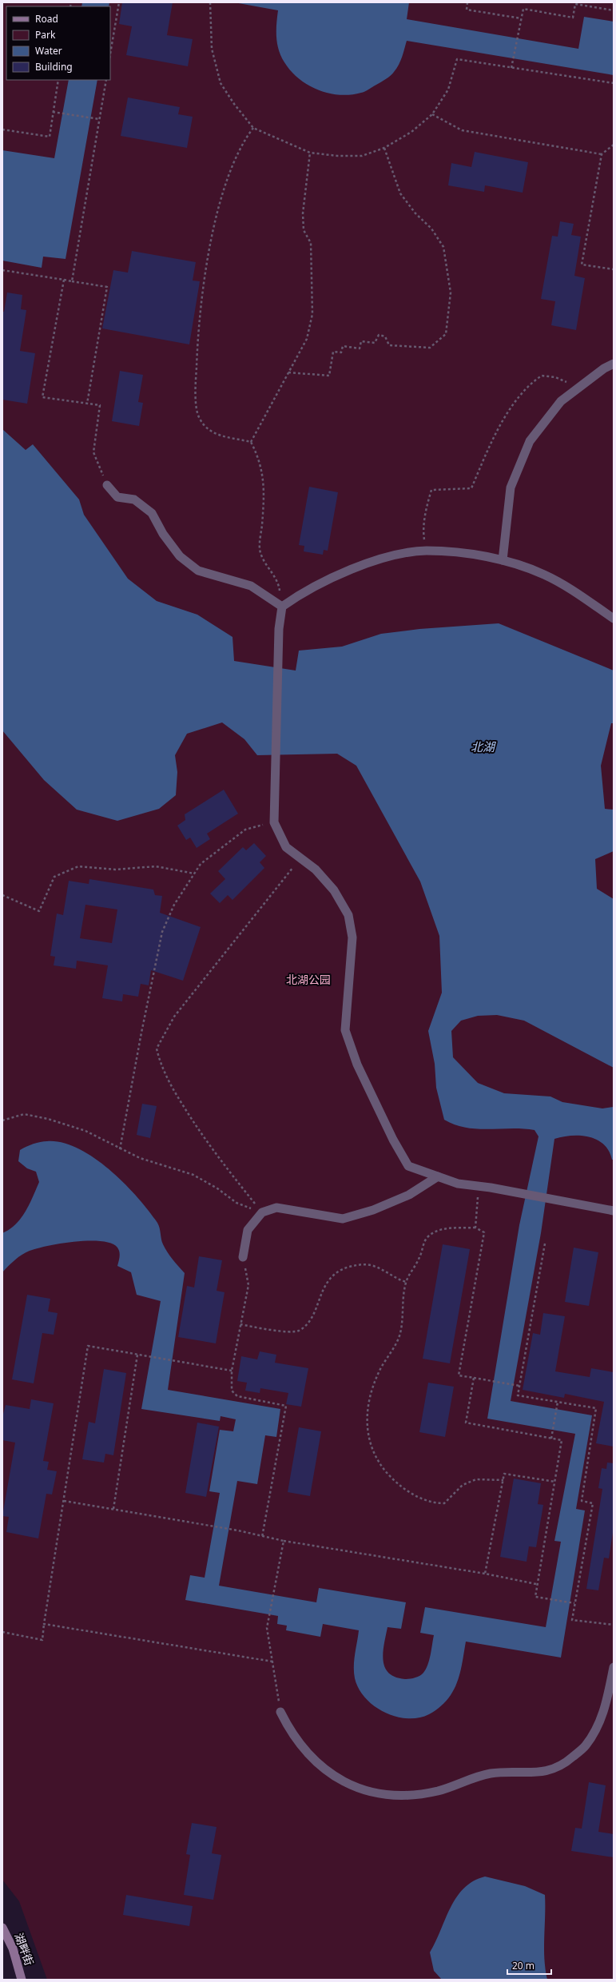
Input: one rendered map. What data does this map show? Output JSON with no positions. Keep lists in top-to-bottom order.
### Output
{
  "streets": {
    "main road": ["湖畔街"]
  },
  "water": ["北湖"],
  "parks": ["北湖公园"],
  "legend": [
    "Road",
    "Park",
    "Water",
    "Building"
  ],
  "scale_bar": "20 m"
}
